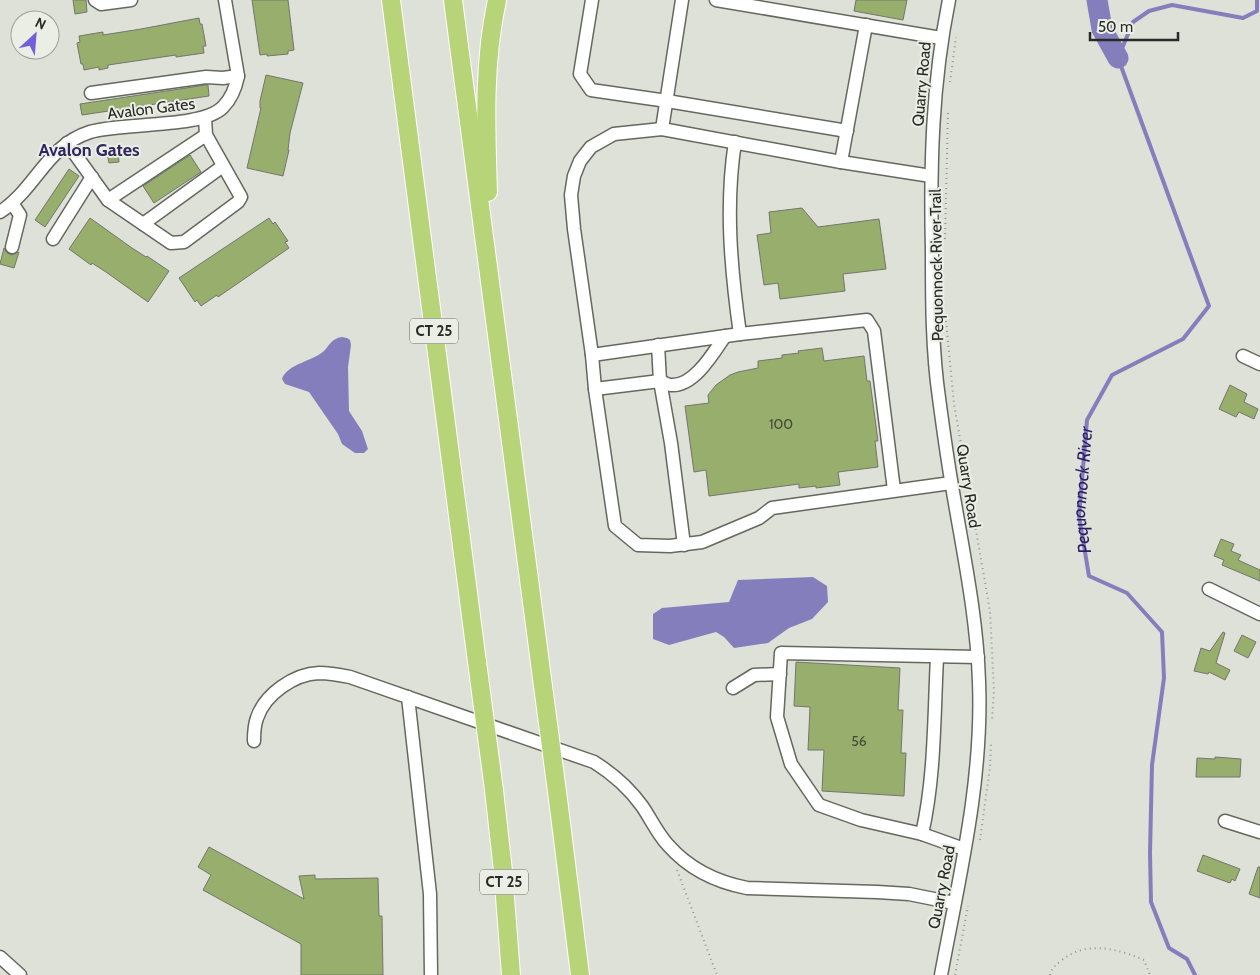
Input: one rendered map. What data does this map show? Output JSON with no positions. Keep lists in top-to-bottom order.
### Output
{
  "streets": {
    "highway": ["CT 25"],
    "street": ["Quarry Road", "Avalon Gates"],
    "path": ["Pequonnock River Trail"]
  },
  "districts": ["Avalon Gates"],
  "water": ["Pequonnock River"],
  "house_numbers": ["100", "56"],
  "scale_bar": "50 m",
  "north": "top right"
}
